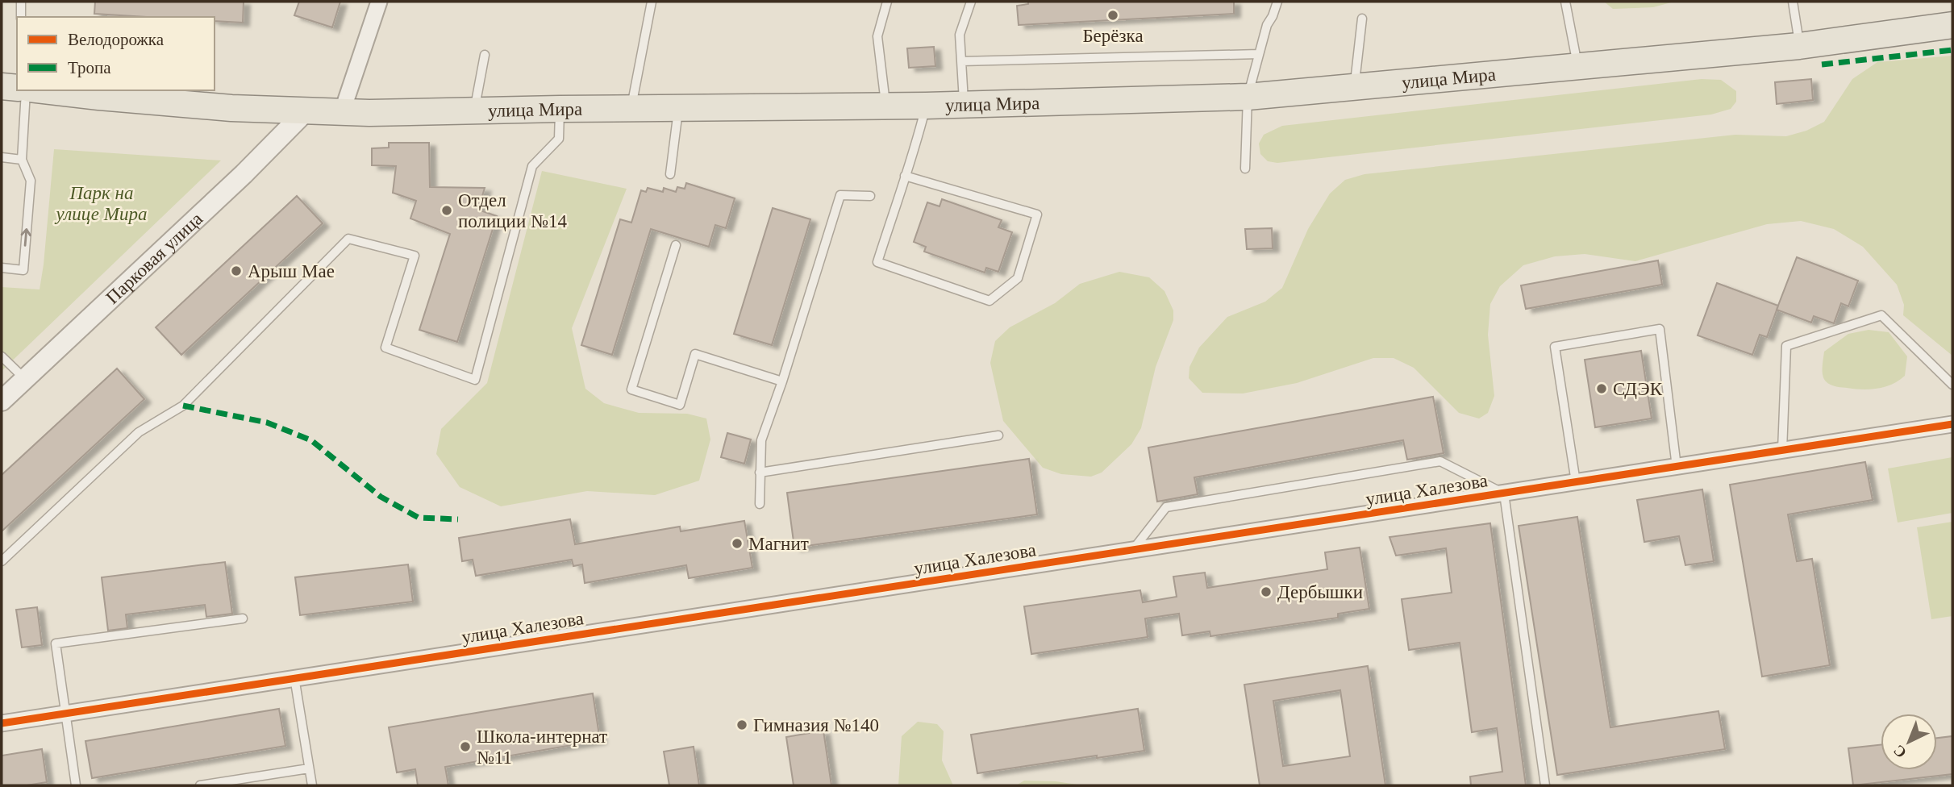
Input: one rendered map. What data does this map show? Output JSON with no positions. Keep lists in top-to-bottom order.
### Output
{
  "streets": {
    "main road": ["улица Мира"],
    "street": ["Парковая улица", "улица Халезова"]
  },
  "crossings": [
    ["улица Мира", "Парковая улица"]
  ],
  "parks": ["Парк на улице Мира"],
  "places": [
    "Берёзка",
    "Отдел полиции №14",
    "Арыш Мае",
    "СДЭК",
    "Магнит",
    "Дербышки",
    "Гимназия №140",
    "Школа-интернат №11"
  ],
  "legend": ["Велодорожка", "Тропа"],
  "north": "bottom left"
}
